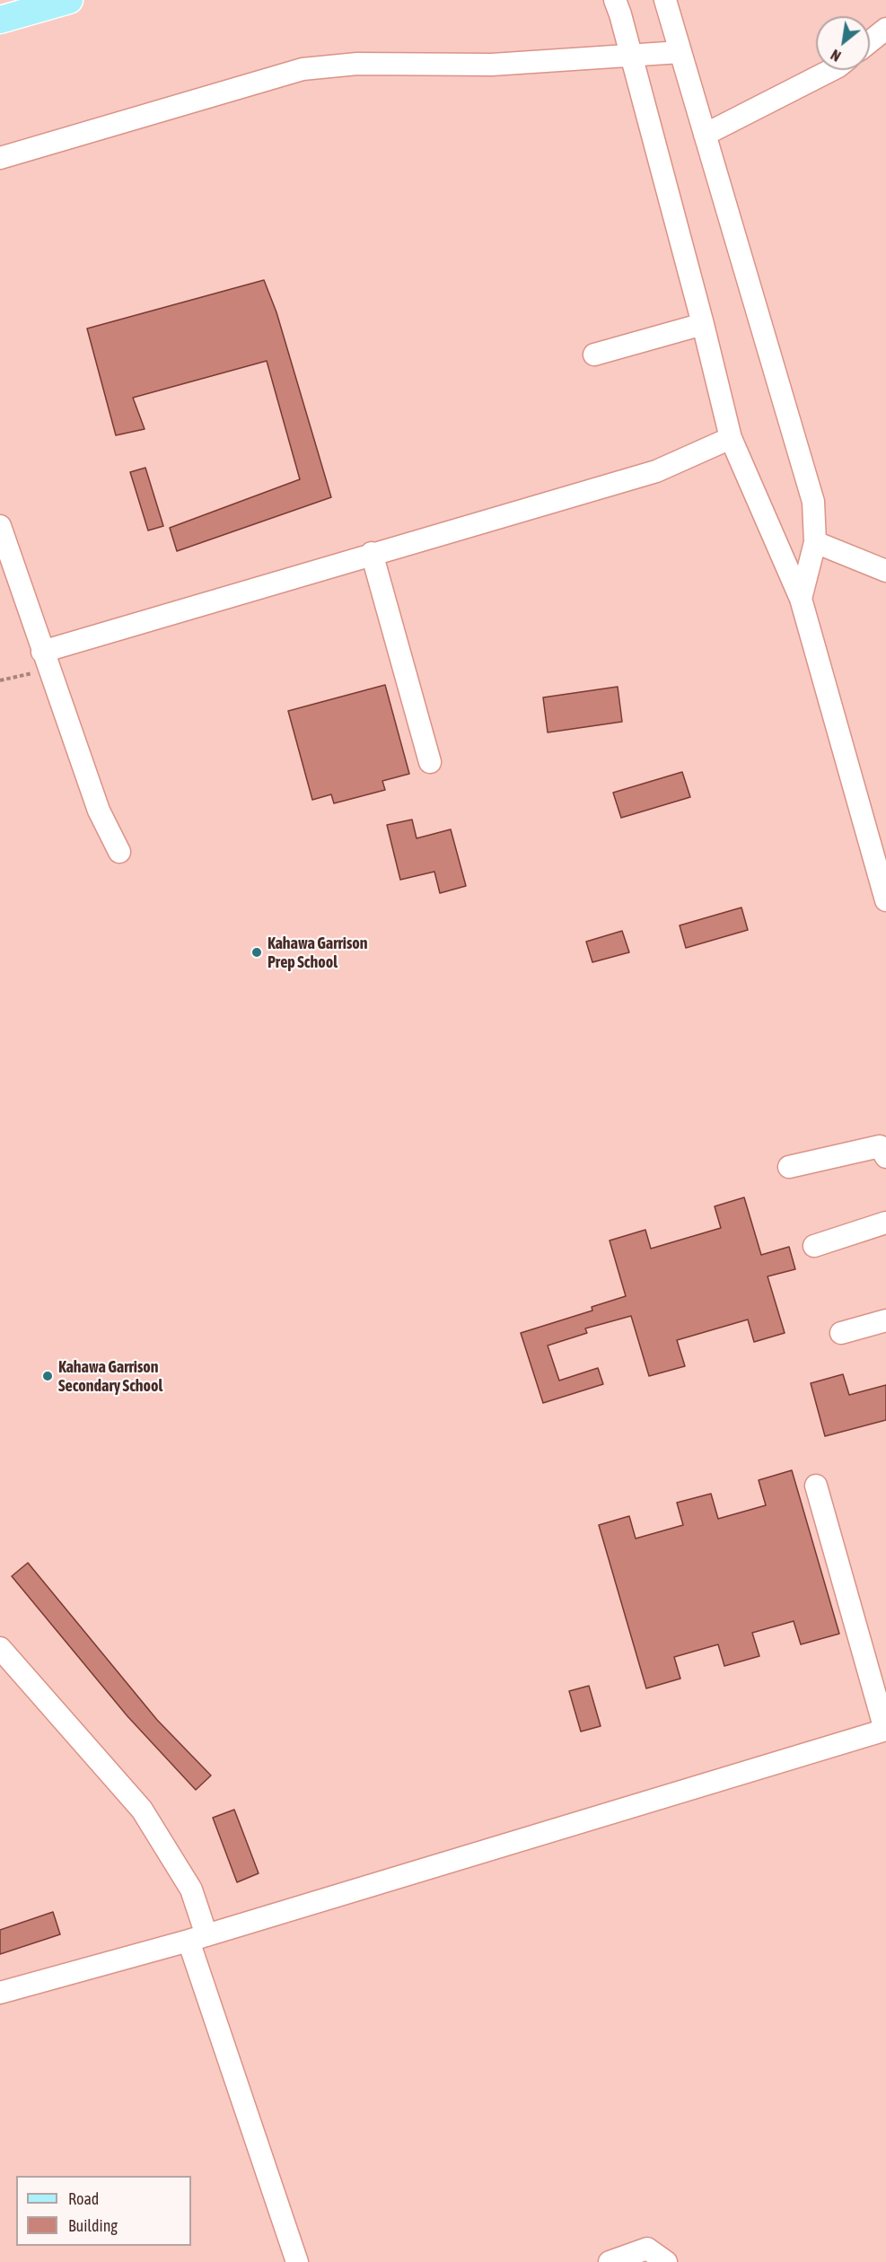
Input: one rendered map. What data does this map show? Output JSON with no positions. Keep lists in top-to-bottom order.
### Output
{
  "places": ["Kahawa Garrison Prep School", "Kahawa Garrison Secondary School"],
  "legend": ["Road", "Building"],
  "north": "bottom left"
}
